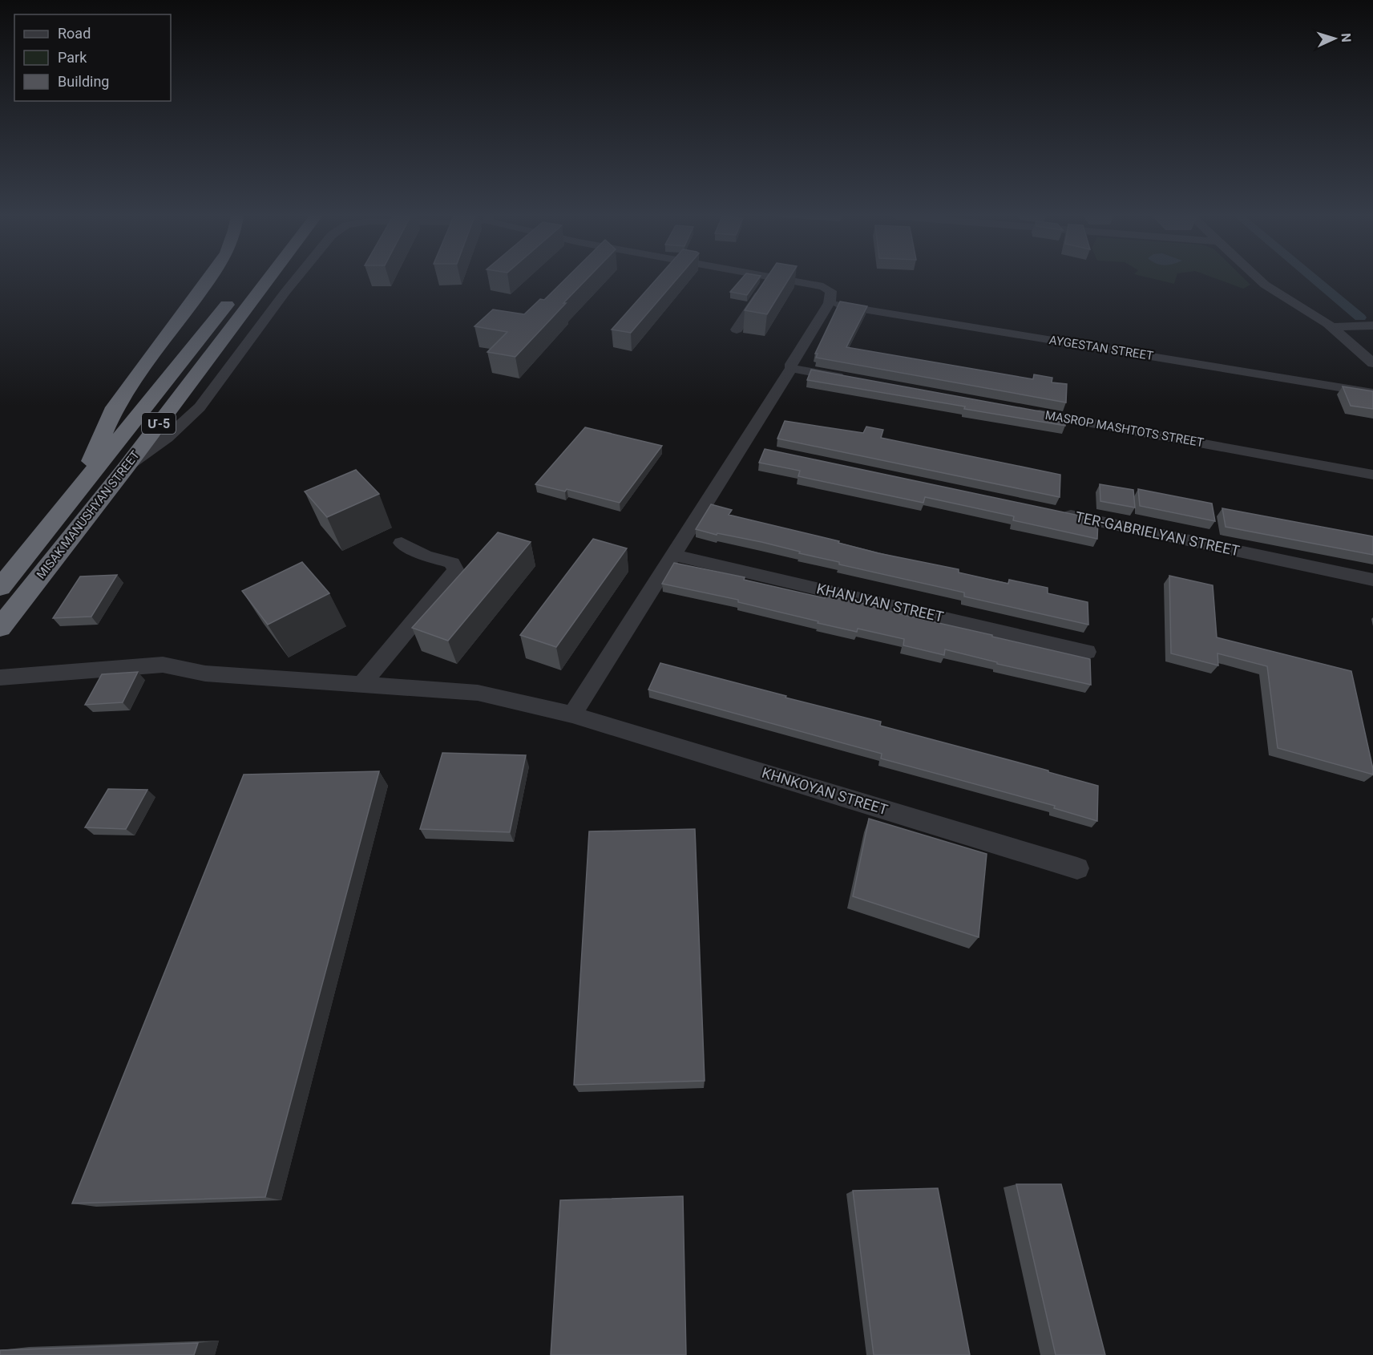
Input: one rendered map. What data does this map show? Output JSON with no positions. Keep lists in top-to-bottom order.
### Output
{
  "streets": {
    "highway": ["Մ-5", "MISAK MANUSHYAN STREET"],
    "street": [
      "AYGESTAN STREET",
      "MASROP MASHTOTS STREET",
      "TER-GABRIELYAN STREET",
      "KHANJYAN STREET",
      "KHNKOYAN STREET"
    ]
  },
  "legend": ["Road", "Park", "Building"],
  "north": "right"
}
